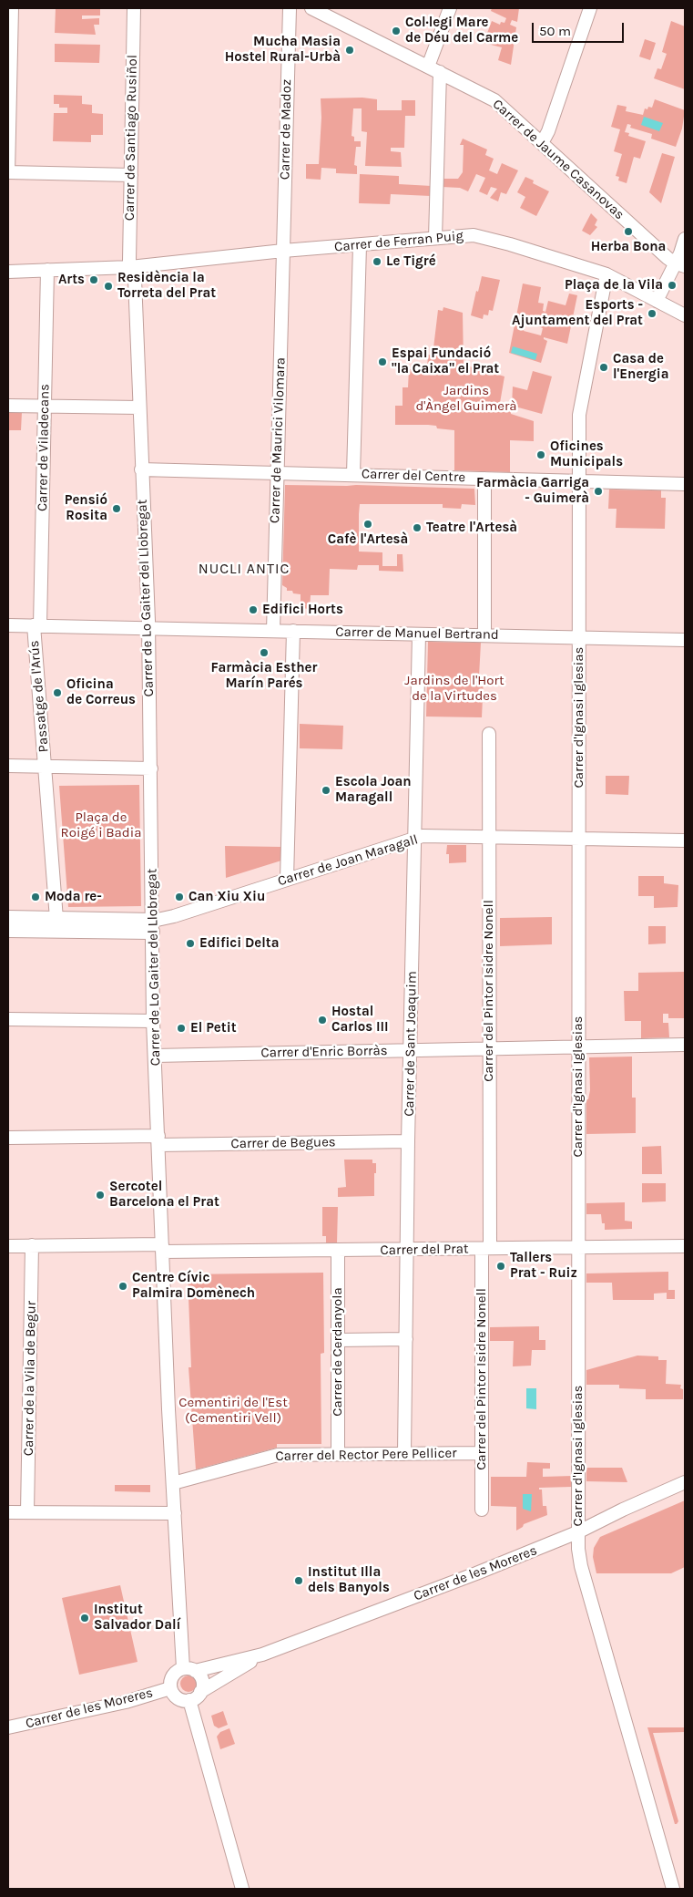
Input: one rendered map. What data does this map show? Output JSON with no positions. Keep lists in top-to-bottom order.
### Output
{
  "streets": {
    "street": [
      "Carrer de Madoz",
      "Carrer de Santiago Rusiñol",
      "Carrer de Jaume Casanovas",
      "Carrer de Ferran Puig",
      "Carrer de Maurici Vilomara",
      "Carrer de Viladecans",
      "Carrer del Centre",
      "Carrer de Lo Gaiter del Llobregat",
      "Carrer de Manuel Bertrand",
      "Passatge de l'Arús",
      "Carrer d'Ignasi Iglesias",
      "Carrer de Joan Maragall",
      "Carrer del Pintor Isidre Nonell",
      "Carrer de Sant Joaquim",
      "Carrer d'Enric Borràs",
      "Carrer de Begues",
      "Carrer del Prat",
      "Carrer de Cerdanyola",
      "Carrer de la Vila de Begur",
      "Carrer del Rector Pere Pellicer",
      "Carrer de les Moreres"
    ]
  },
  "crossings": [
    ["Carrer de Madoz", "Carrer de Ferran Puig"],
    ["Carrer de Madoz", "Carrer de Maurici Vilomara"],
    ["Carrer de Santiago Rusiñol", "Carrer de Ferran Puig"],
    ["Carrer de Santiago Rusiñol", "Carrer de Lo Gaiter del Llobregat"],
    ["Carrer de Ferran Puig", "Carrer de Maurici Vilomara"],
    ["Carrer de Ferran Puig", "Carrer de Viladecans"],
    ["Carrer de Ferran Puig", "Carrer de Lo Gaiter del Llobregat"],
    ["Carrer de Ferran Puig", "Carrer d'Ignasi Iglesias"],
    ["Carrer de Maurici Vilomara", "Carrer del Centre"],
    ["Carrer de Maurici Vilomara", "Carrer de Manuel Bertrand"],
    ["Carrer de Viladecans", "Carrer de Manuel Bertrand"],
    ["Carrer de Viladecans", "Passatge de l'Arús"],
    ["Carrer del Centre", "Carrer de Lo Gaiter del Llobregat"],
    ["Carrer del Centre", "Carrer d'Ignasi Iglesias"],
    ["Carrer de Lo Gaiter del Llobregat", "Carrer de Manuel Bertrand"],
    ["Carrer de Lo Gaiter del Llobregat", "Carrer de Joan Maragall"],
    ["Carrer de Lo Gaiter del Llobregat", "Carrer d'Enric Borràs"],
    ["Carrer de Lo Gaiter del Llobregat", "Carrer de Begues"],
    ["Carrer de Lo Gaiter del Llobregat", "Carrer del Prat"],
    ["Carrer de Lo Gaiter del Llobregat", "Carrer del Rector Pere Pellicer"],
    ["Carrer de Lo Gaiter del Llobregat", "Carrer de les Moreres"],
    ["Carrer de Manuel Bertrand", "Passatge de l'Arús"],
    ["Carrer de Manuel Bertrand", "Carrer d'Ignasi Iglesias"],
    ["Carrer de Manuel Bertrand", "Carrer de Sant Joaquim"],
    ["Carrer d'Ignasi Iglesias", "Carrer de Joan Maragall"],
    ["Carrer d'Ignasi Iglesias", "Carrer d'Enric Borràs"],
    ["Carrer d'Ignasi Iglesias", "Carrer del Prat"],
    ["Carrer d'Ignasi Iglesias", "Carrer de les Moreres"],
    ["Carrer de Joan Maragall", "Carrer del Pintor Isidre Nonell"],
    ["Carrer de Joan Maragall", "Carrer de Sant Joaquim"],
    ["Carrer del Pintor Isidre Nonell", "Carrer d'Enric Borràs"],
    ["Carrer del Pintor Isidre Nonell", "Carrer del Prat"],
    ["Carrer del Pintor Isidre Nonell", "Carrer del Rector Pere Pellicer"],
    ["Carrer de Sant Joaquim", "Carrer d'Enric Borràs"],
    ["Carrer de Sant Joaquim", "Carrer de Begues"],
    ["Carrer de Sant Joaquim", "Carrer del Prat"],
    ["Carrer de Sant Joaquim", "Carrer del Rector Pere Pellicer"],
    ["Carrer del Prat", "Carrer de Cerdanyola"],
    ["Carrer del Prat", "Carrer de la Vila de Begur"],
    ["Carrer de Cerdanyola", "Carrer del Rector Pere Pellicer"]
  ],
  "districts": ["NUCLI ANTIC"],
  "parks": [
    "Jardins d'Àngel Guimerà",
    "Jardins de l'Hort de la Virtudes",
    "Plaça de Roigé i Badia",
    "Cementiri de l'Est (Cementiri Vell)"
  ],
  "places": [
    "Col·legi Mare de Déu del Carme",
    "Mucha Masia Hostel Rural-Urbà",
    "Herba Bona",
    "Le Tigré",
    "Arts",
    "Plaça de la Vila",
    "Residència la Torreta del Prat",
    "Esports - Ajuntament del Prat",
    "Espai Fundació \"la Caixa\" el Prat",
    "Casa de l'Energia",
    "Oficines Municipals",
    "Farmàcia Garriga - Guimerà",
    "Pensió Rosita",
    "Cafè l'Artesà",
    "Teatre l'Artesà",
    "Edifici Horts",
    "Farmàcia Esther Marín Parés",
    "Oficina de Correus",
    "Escola Joan Maragall",
    "Moda re-",
    "Can Xiu Xiu",
    "Edifici Delta",
    "Hostal Carlos III",
    "El Petit",
    "Sercotel Barcelona el Prat",
    "Tallers Prat - Ruiz",
    "Centre Cívic Palmira Domènech",
    "Institut Illa dels Banyols",
    "Institut Salvador Dalí"
  ],
  "scale_bar": "50 m"
}
